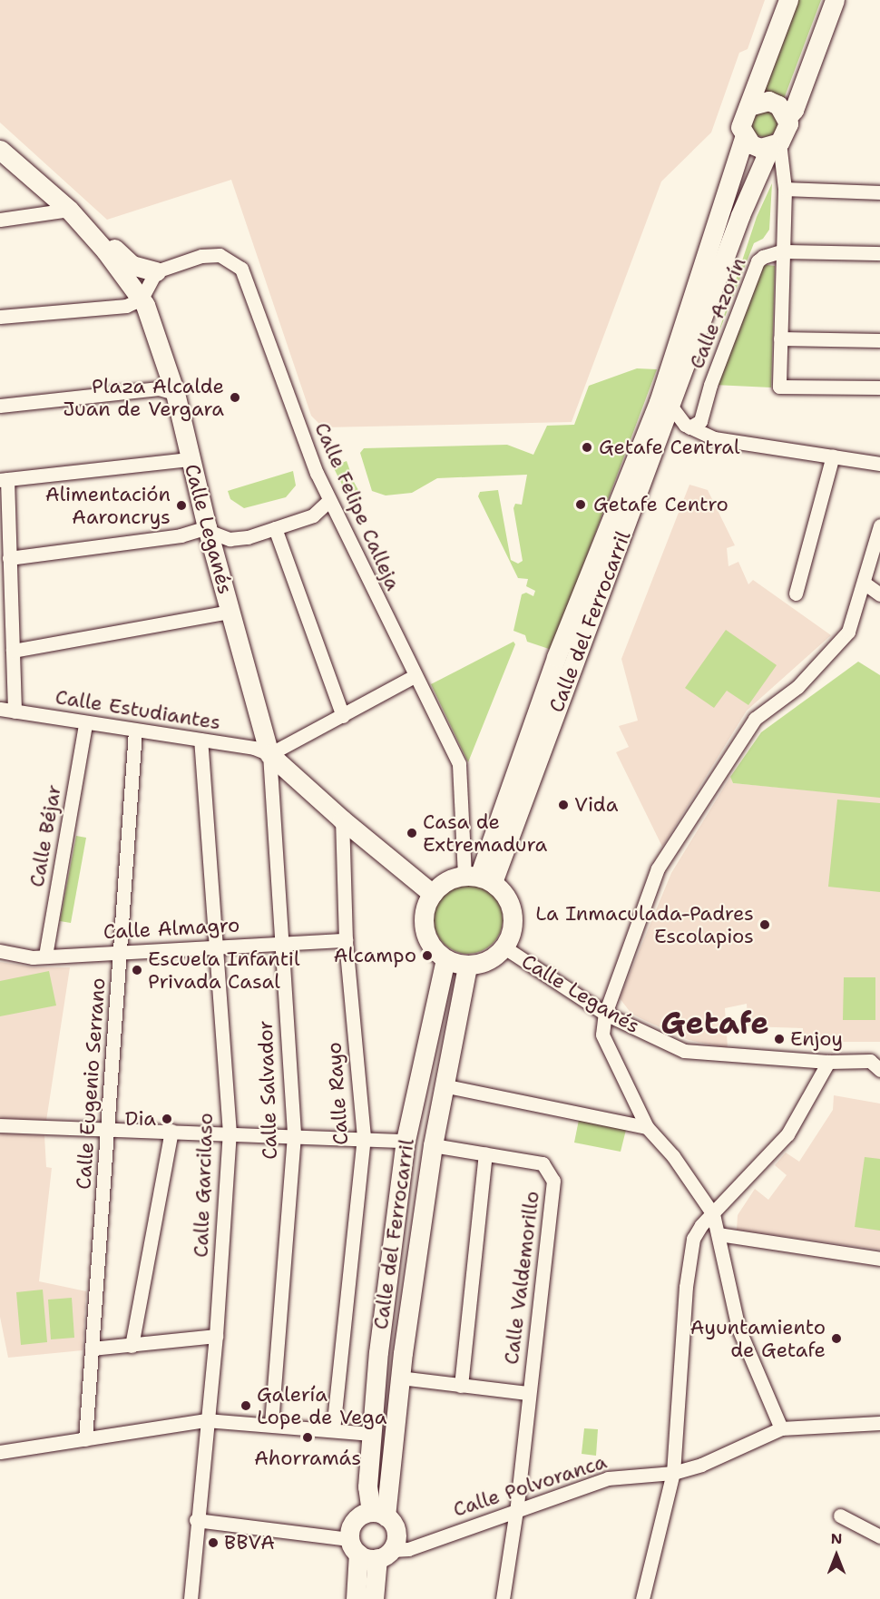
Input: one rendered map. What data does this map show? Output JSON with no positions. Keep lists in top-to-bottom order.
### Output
{
  "streets": {
    "street": [
      "Calle Azorín",
      "Calle Felipe Calleja",
      "Calle Leganés",
      "Calle del Ferrocarril",
      "Calle Estudiantes",
      "Calle Béjar",
      "Calle Almagro",
      "Calle Eugenio Serrano",
      "Calle Salvador",
      "Calle Rayo",
      "Calle Garcilaso",
      "Calle Valdemorillo",
      "Calle Polvoranca"
    ]
  },
  "crossings": [
    ["Calle Felipe Calleja", "Calle Leganés"],
    ["Calle Felipe Calleja", "Calle del Ferrocarril"],
    ["Calle Leganés", "Calle del Ferrocarril"],
    ["Calle Leganés", "Calle Estudiantes"],
    ["Calle Leganés", "Calle Salvador"],
    ["Calle del Ferrocarril", "Calle Valdemorillo"],
    ["Calle Estudiantes", "Calle Béjar"],
    ["Calle Estudiantes", "Calle Eugenio Serrano"],
    ["Calle Estudiantes", "Calle Salvador"],
    ["Calle Estudiantes", "Calle Garcilaso"],
    ["Calle Béjar", "Calle Almagro"],
    ["Calle Almagro", "Calle Eugenio Serrano"],
    ["Calle Almagro", "Calle Salvador"],
    ["Calle Almagro", "Calle Rayo"],
    ["Calle Almagro", "Calle Garcilaso"],
    ["Calle Valdemorillo", "Calle Polvoranca"]
  ],
  "districts": ["Getafe"],
  "places": [
    "Plaza Alcalde Juan de Vergara",
    "Getafe Central",
    "Getafe Centro",
    "Alimentación Aaroncrys",
    "Vida",
    "Casa de Extremadura",
    "La Inmaculada-Padres Escolapios",
    "Alcampo",
    "Escuela Infantil Privada Casal",
    "Enjoy",
    "Dia",
    "Ayuntamiento de Getafe",
    "Galería Lope de Vega",
    "Ahorramás",
    "BBVA"
  ],
  "north": "top"
}
